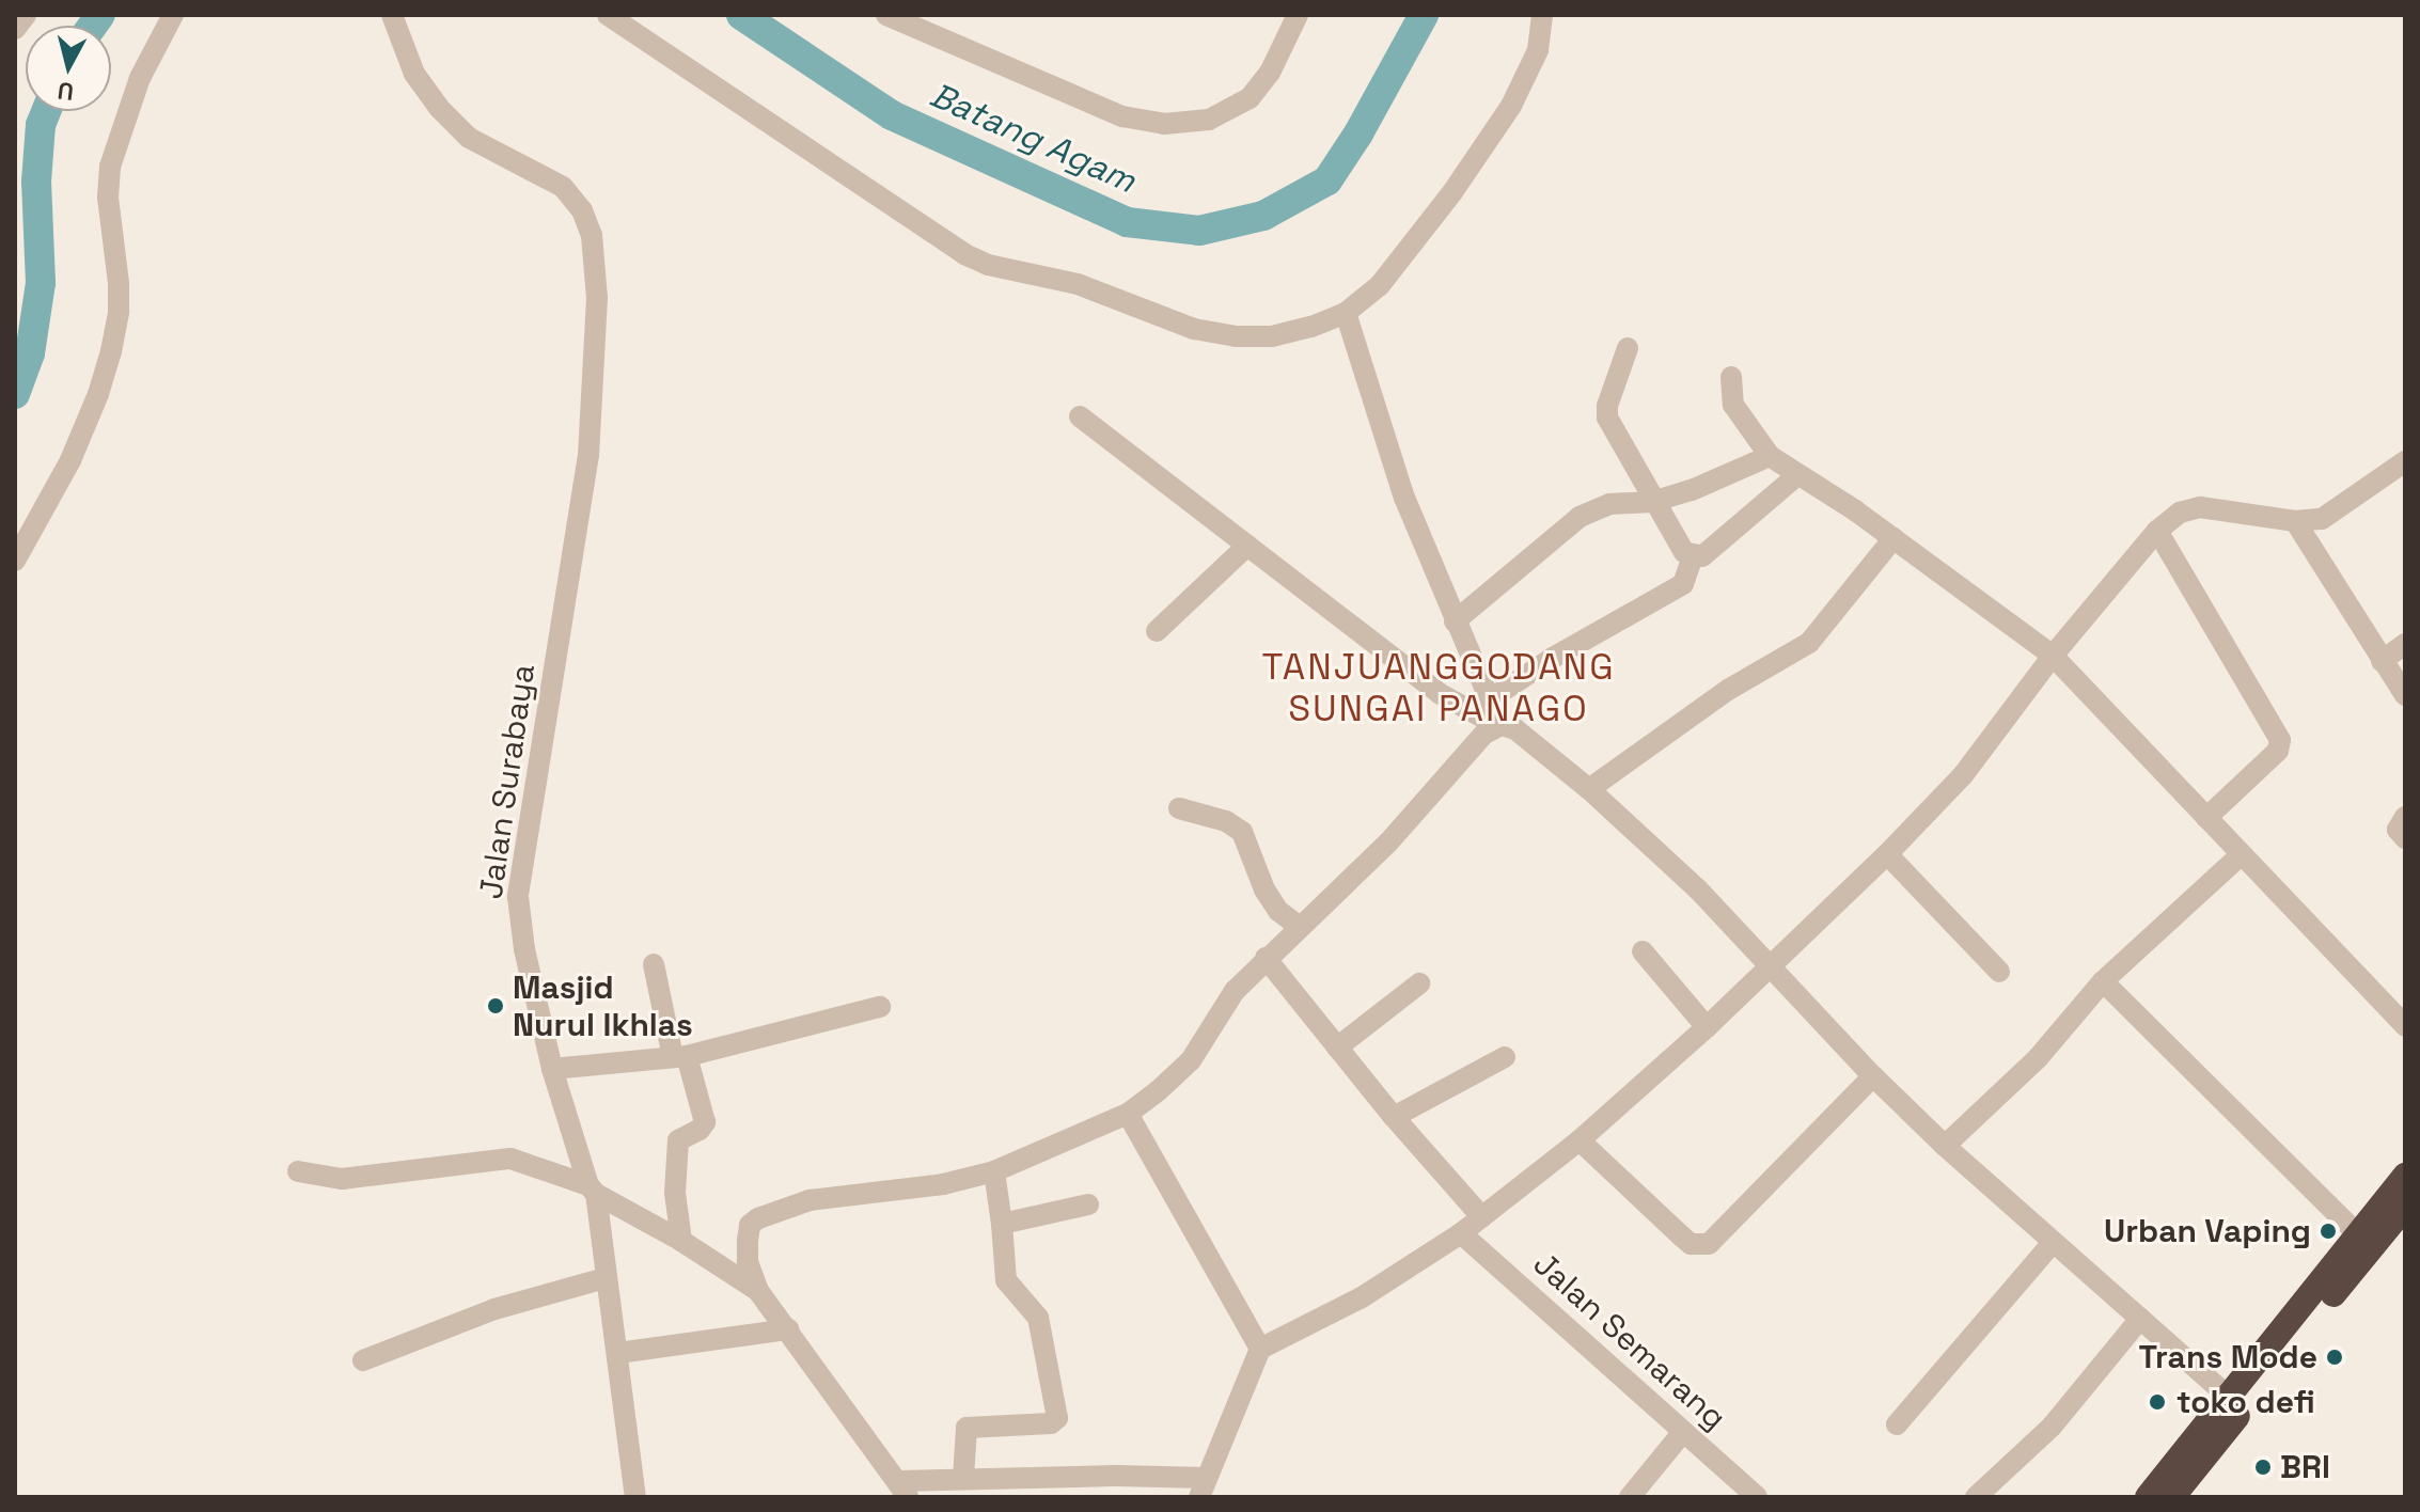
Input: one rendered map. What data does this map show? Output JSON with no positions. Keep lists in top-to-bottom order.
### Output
{
  "streets": {
    "street": ["Jalan Surabaya", "Jalan Semarang"]
  },
  "districts": ["TANJUANGGODANG SUNGAI PANAGO"],
  "water": ["Batang Agam"],
  "places": [
    "Masjid Nurul Ikhlas",
    "Urban Vaping",
    "Trans Mode",
    "toko defi",
    "BRI"
  ],
  "north": "bottom"
}
